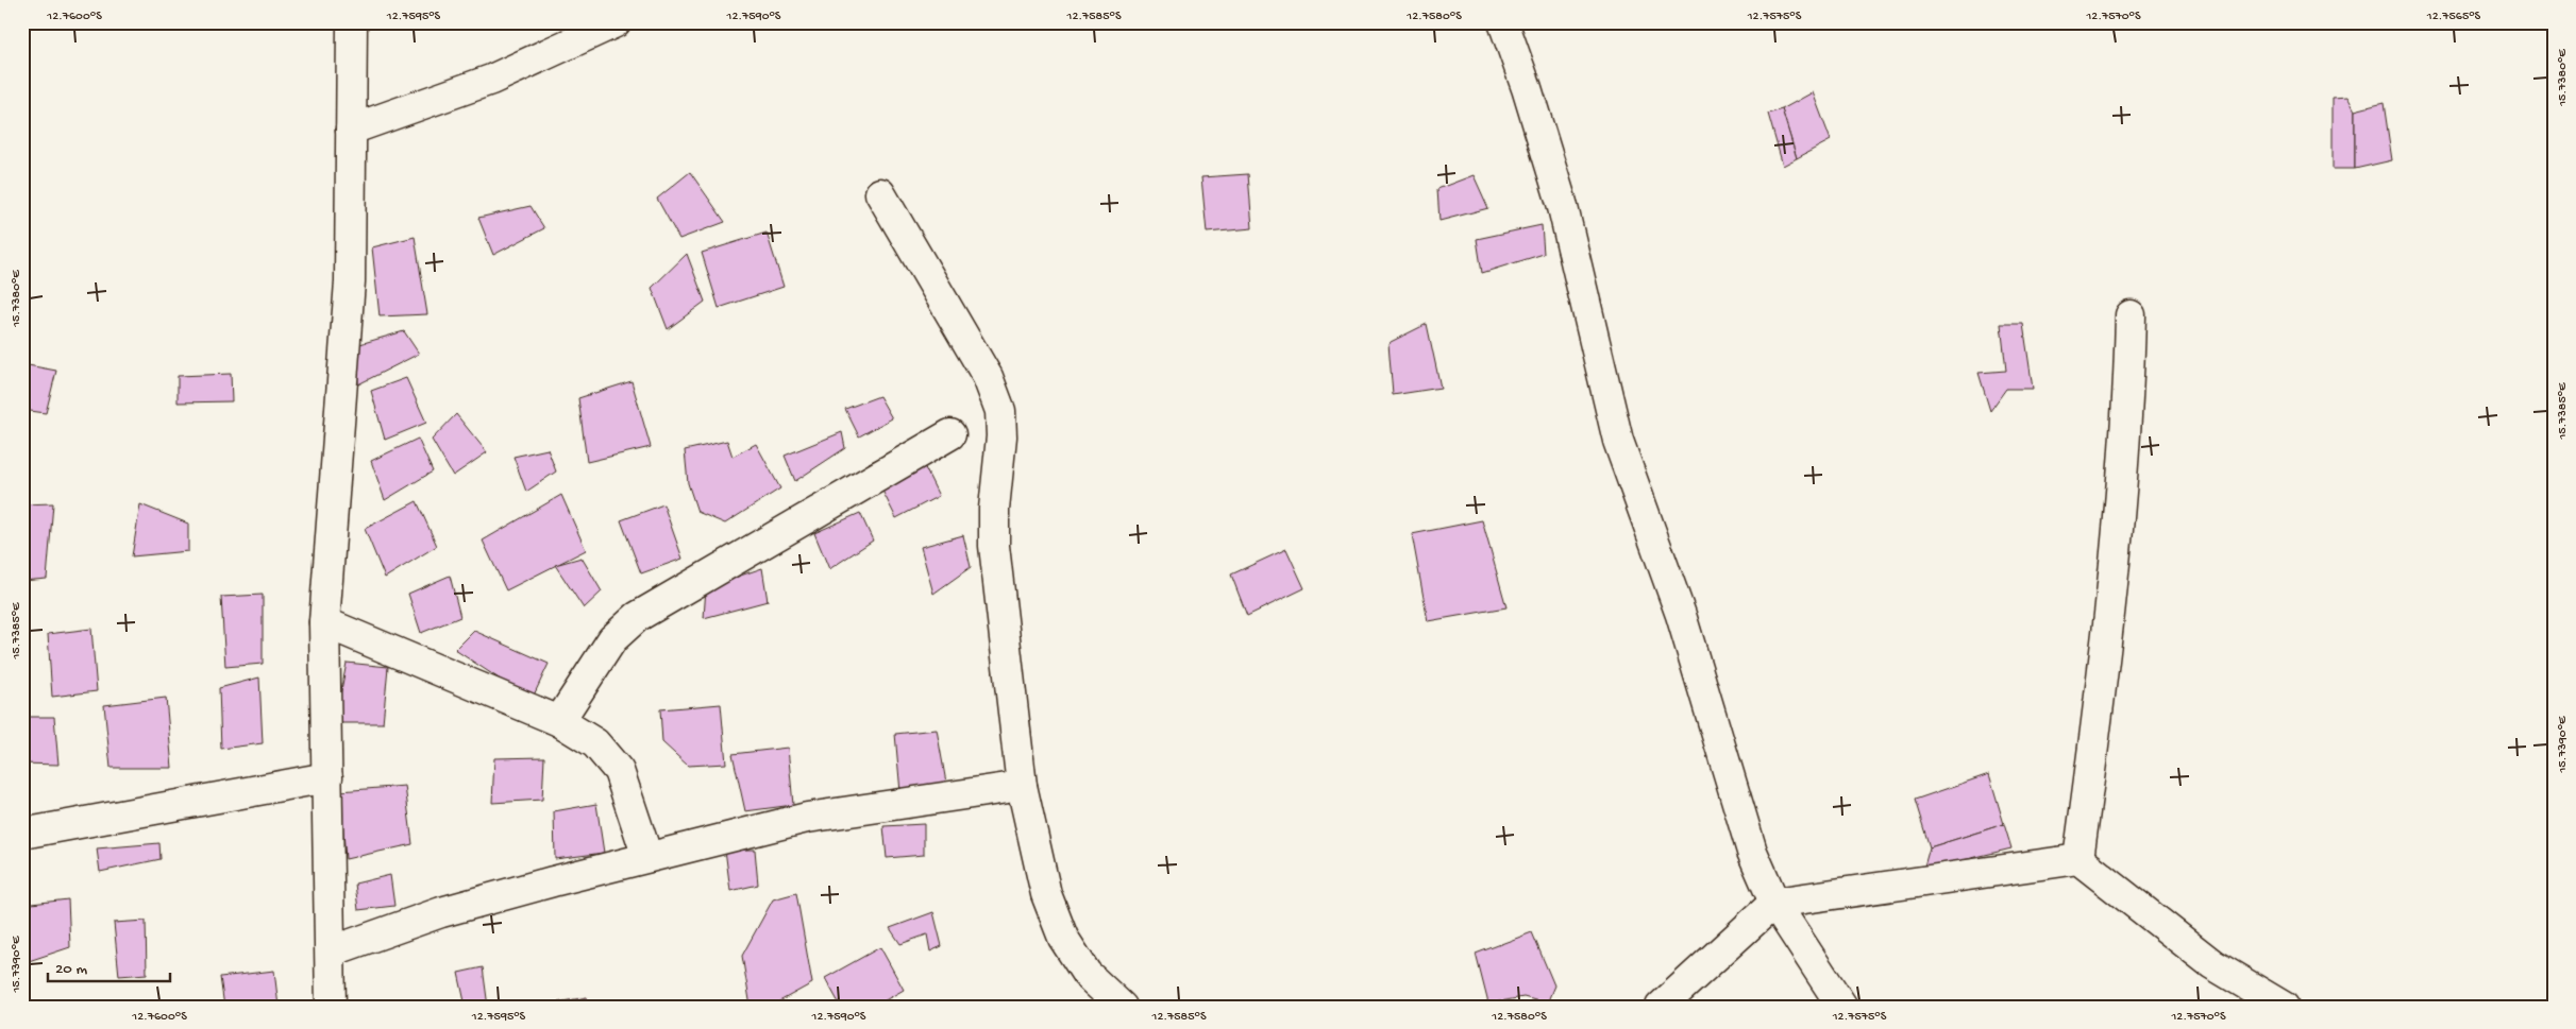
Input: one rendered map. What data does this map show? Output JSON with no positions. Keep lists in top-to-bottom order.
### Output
{
  "scale_bar": "20 m",
  "coordinates": [
    "12.7600°S",
    "12.7595°S",
    "12.7590°S",
    "12.7585°S",
    "12.7580°S",
    "12.7575°S",
    "12.7570°S",
    "12.7565°S",
    "15.7380°E",
    "15.7385°E",
    "15.7390°E"
  ]
}
